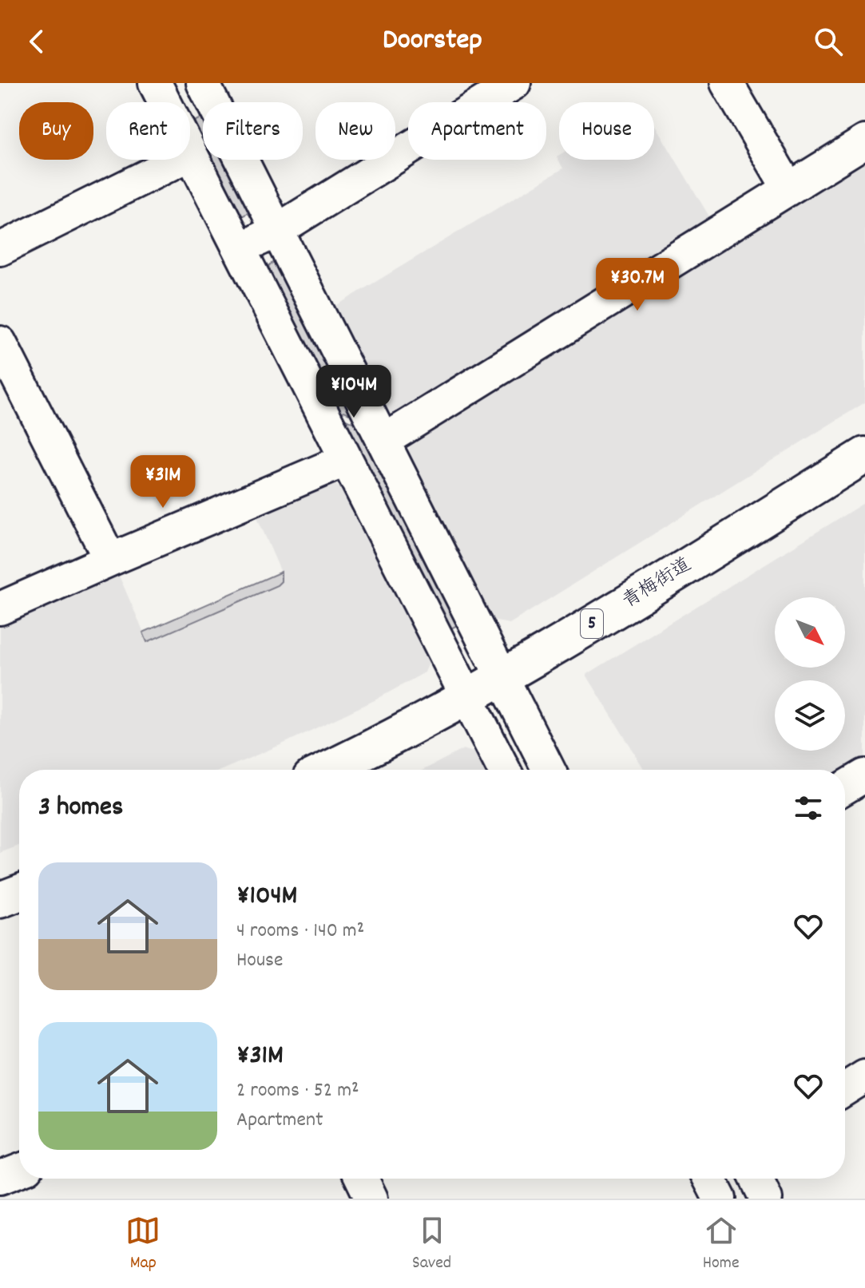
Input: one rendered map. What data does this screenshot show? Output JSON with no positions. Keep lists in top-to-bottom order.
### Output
{
  "streets": {
    "main road": ["青梅街道", "5"]
  },
  "north": "bottom right",
  "page": {
    "header": "Doorstep",
    "chip": [
      "Buy",
      "Rent",
      "Filters",
      "New",
      "Apartment",
      "House"
    ],
    "price": ["¥30.7M", "¥104M", "¥31M"],
    "heading": "3 homes",
    "list": [
      {
        "name": "¥104M",
        "note": "4 rooms · 140 m² · House"
      },
      {
        "name": "¥31M",
        "note": "2 rooms · 52 m² · Apartment"
      }
    ],
    "tabs": ["Map", "Saved", "Home"]
  }
}
